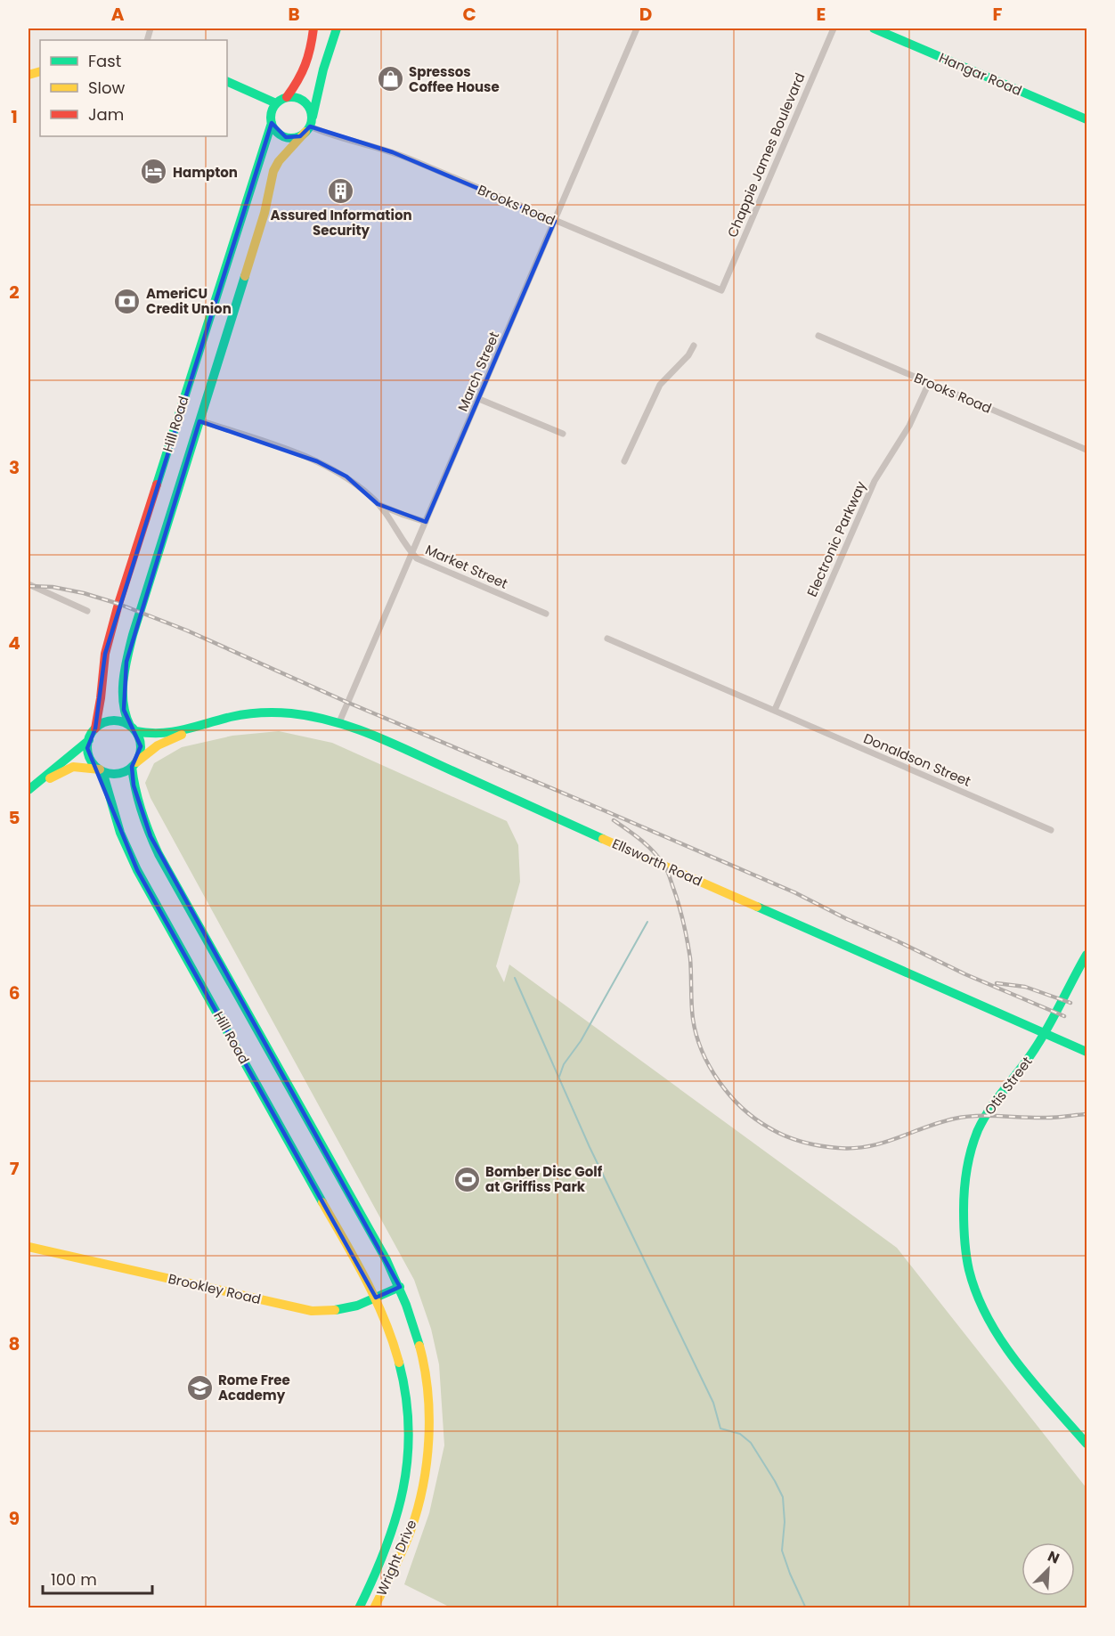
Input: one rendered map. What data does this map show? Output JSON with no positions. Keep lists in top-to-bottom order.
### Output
{
  "streets": {
    "main road": [
      "Hangar Road",
      "Hill Road",
      "Ellsworth Road",
      "Otis Street",
      "Brookley Road",
      "Wright Drive"
    ],
    "street": [
      "Chappie James Boulevard",
      "Brooks Road",
      "March Street",
      "Electronic Parkway",
      "Market Street",
      "Donaldson Street"
    ]
  },
  "crossings": [
    ["Chappie James Boulevard", "Brooks Road"],
    ["Brooks Road", "March Street"],
    ["Brooks Road", "Hill Road"],
    ["Brooks Road", "Electronic Parkway"],
    ["March Street", "Market Street"],
    ["March Street", "Ellsworth Road"],
    ["Hill Road", "Market Street"],
    ["Hill Road", "Ellsworth Road"],
    ["Hill Road", "Brookley Road"],
    ["Hill Road", "Wright Drive"],
    ["Electronic Parkway", "Donaldson Street"],
    ["Ellsworth Road", "Otis Street"],
    ["Brookley Road", "Wright Drive"]
  ],
  "places": {
    "shop": ["Spressos Coffee House"],
    "hotel": ["Hampton"],
    "building": ["Assured Information Security"],
    "bank": ["AmeriCU Credit Union"],
    "sports": ["Bomber Disc Golf at Griffiss Park"],
    "school or university": ["Rome Free Academy"]
  },
  "legend": ["Fast", "Slow", "Jam"],
  "scale_bar": "100 m",
  "north": "top right",
  "grid": {
    "columns": [
      "A",
      "B",
      "C",
      "D",
      "E",
      "F"
    ],
    "rows": [
      "1",
      "2",
      "3",
      "4",
      "5",
      "6",
      "7",
      "8",
      "9"
    ]
  }
}
